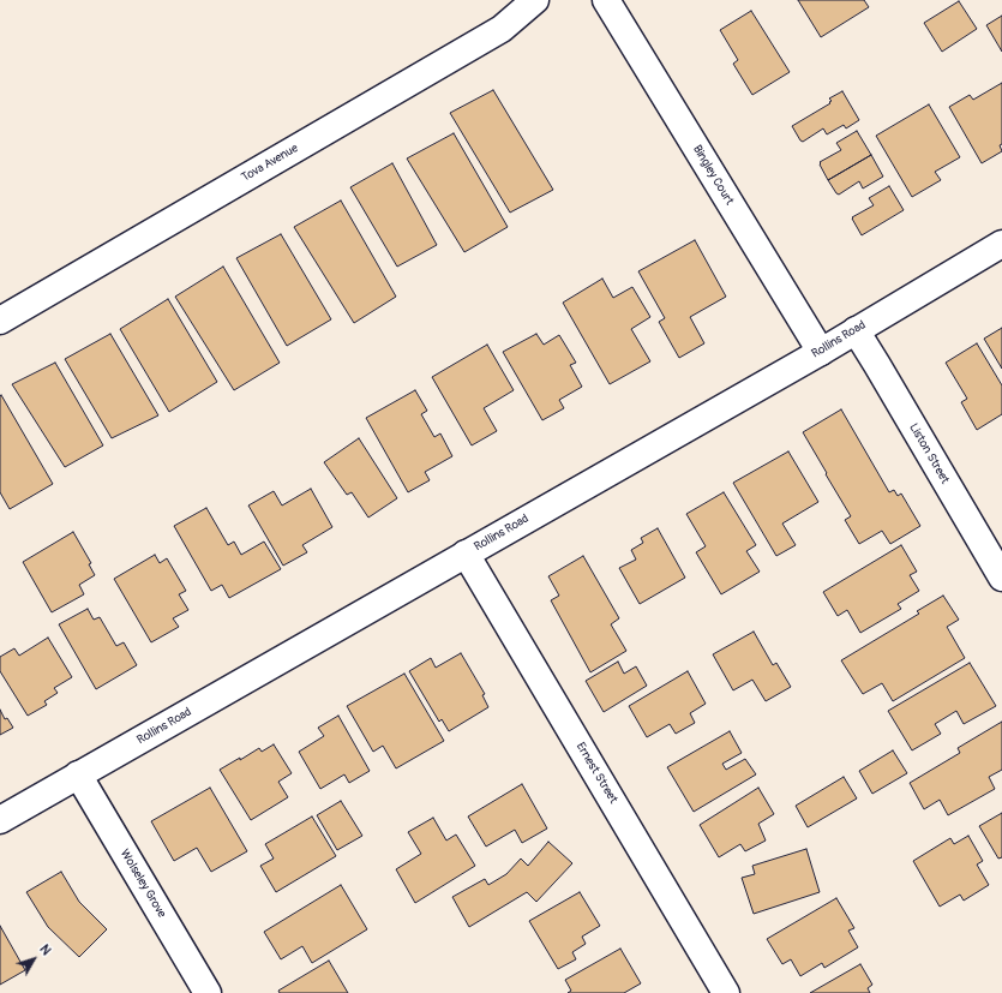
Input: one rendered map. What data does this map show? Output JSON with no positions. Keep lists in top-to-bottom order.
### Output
{
  "streets": {
    "street": [
      "Tova Avenue",
      "Bingley Court",
      "Rollins Road",
      "Liston Street",
      "Ernest Street",
      "Wolseley Grove"
    ]
  },
  "crossings": [
    ["Bingley Court", "Rollins Road"],
    ["Rollins Road", "Liston Street"],
    ["Rollins Road", "Ernest Street"],
    ["Rollins Road", "Wolseley Grove"]
  ],
  "north": "top right"
}
